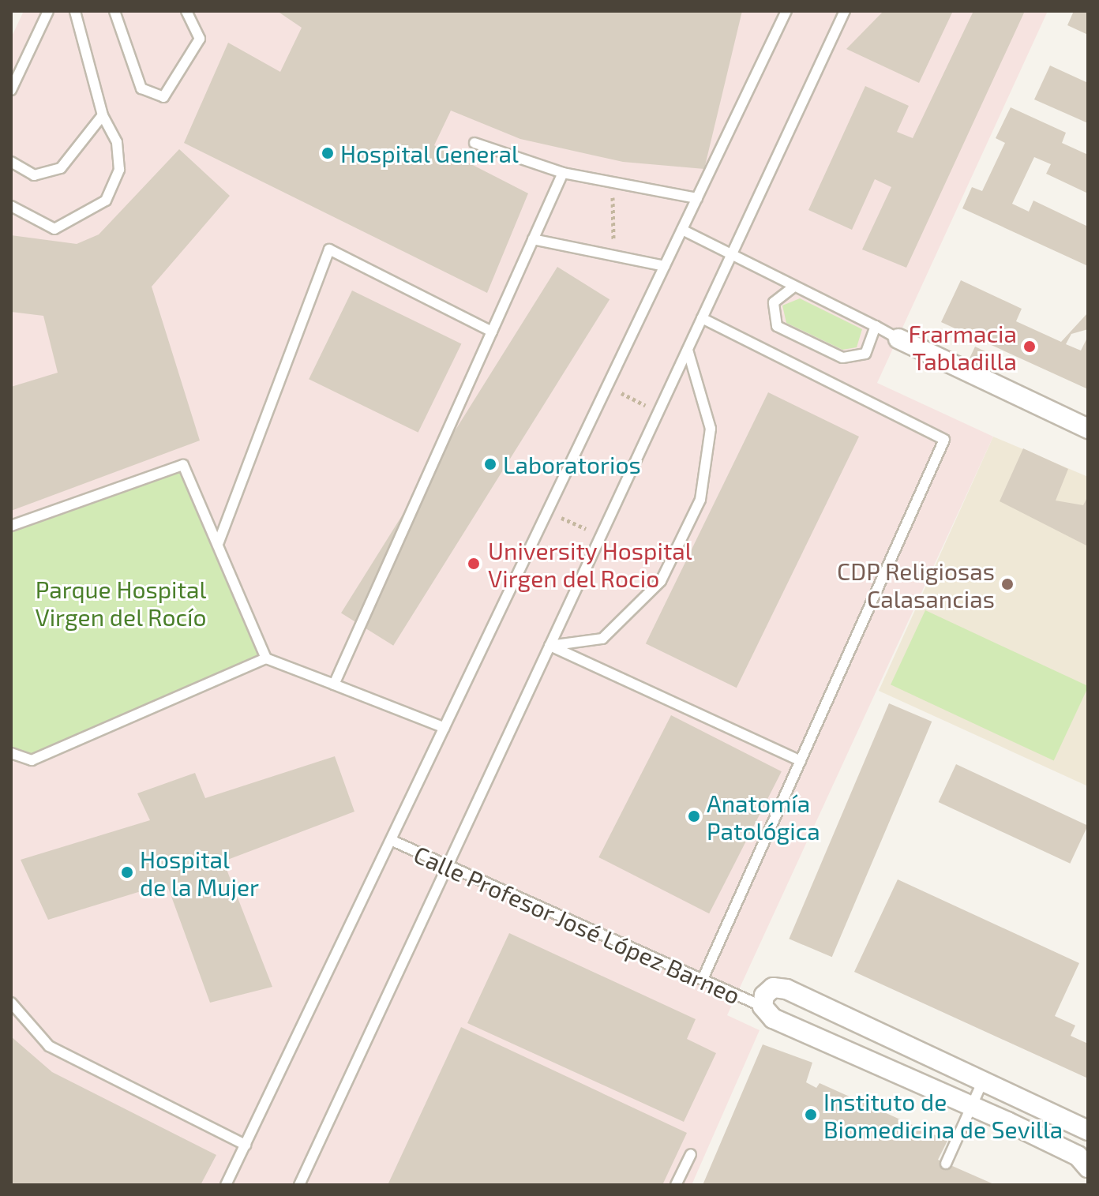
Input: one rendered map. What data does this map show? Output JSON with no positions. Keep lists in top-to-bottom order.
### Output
{
  "streets": {
    "street": ["Calle Profesor José López Barneo"]
  },
  "parks": ["Parque Hospital Virgen del Rocío"],
  "places": [
    "Hospital General",
    "Frarmacia Tabladilla",
    "Laboratorios",
    "University Hospital Virgen del Rocio",
    "CDP Religiosas Calasancias",
    "Anatomía Patológica",
    "Hospital de la Mujer",
    "Instituto de Biomedicina de Sevilla"
  ]
}
